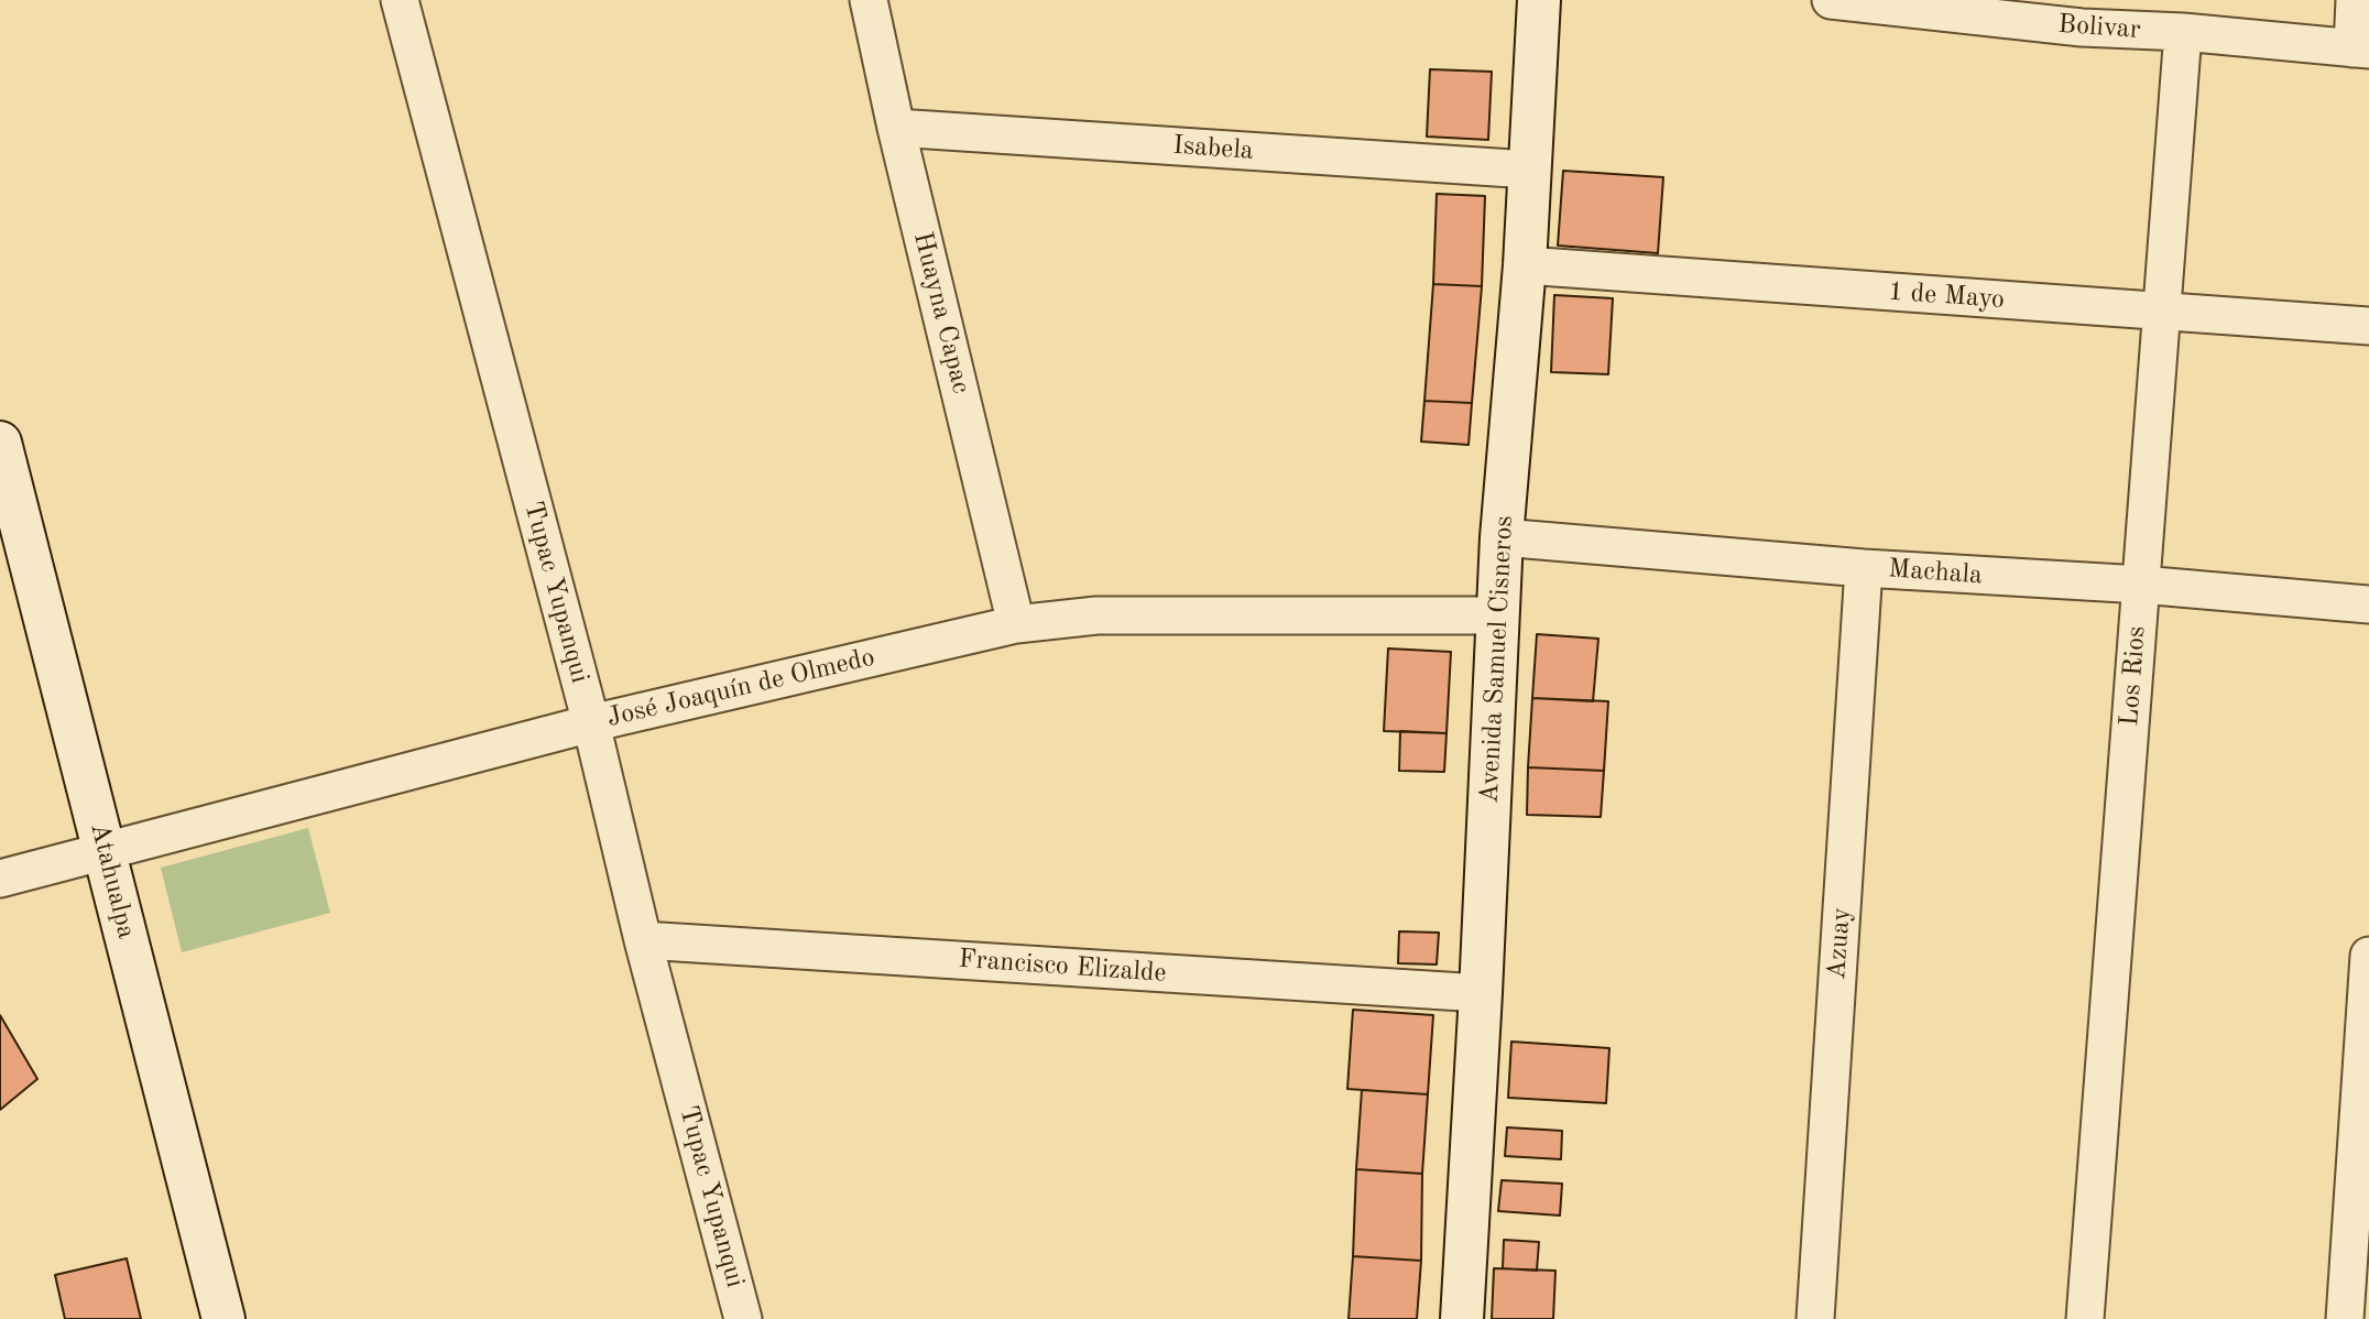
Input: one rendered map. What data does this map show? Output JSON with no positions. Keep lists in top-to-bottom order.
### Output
{
  "streets": {
    "street": [
      "Bolivar",
      "Isabela",
      "1 de Mayo",
      "Huayna Capac",
      "Machala",
      "Tupac Yupanqui",
      "Avenida Samuel Cisneros",
      "Los Rios",
      "José Joaquín de Olmedo",
      "Atahualpa",
      "Azuay",
      "Francisco Elizalde"
    ]
  },
  "crossings": [
    ["Bolivar", "Los Rios"],
    ["Isabela", "Huayna Capac"],
    ["Isabela", "Avenida Samuel Cisneros"],
    ["1 de Mayo", "Avenida Samuel Cisneros"],
    ["1 de Mayo", "Los Rios"],
    ["Huayna Capac", "José Joaquín de Olmedo"],
    ["Machala", "Avenida Samuel Cisneros"],
    ["Machala", "Los Rios"],
    ["Machala", "Azuay"],
    ["Tupac Yupanqui", "José Joaquín de Olmedo"],
    ["Tupac Yupanqui", "Francisco Elizalde"],
    ["Avenida Samuel Cisneros", "José Joaquín de Olmedo"],
    ["Avenida Samuel Cisneros", "Francisco Elizalde"],
    ["José Joaquín de Olmedo", "Atahualpa"]
  ]
}
